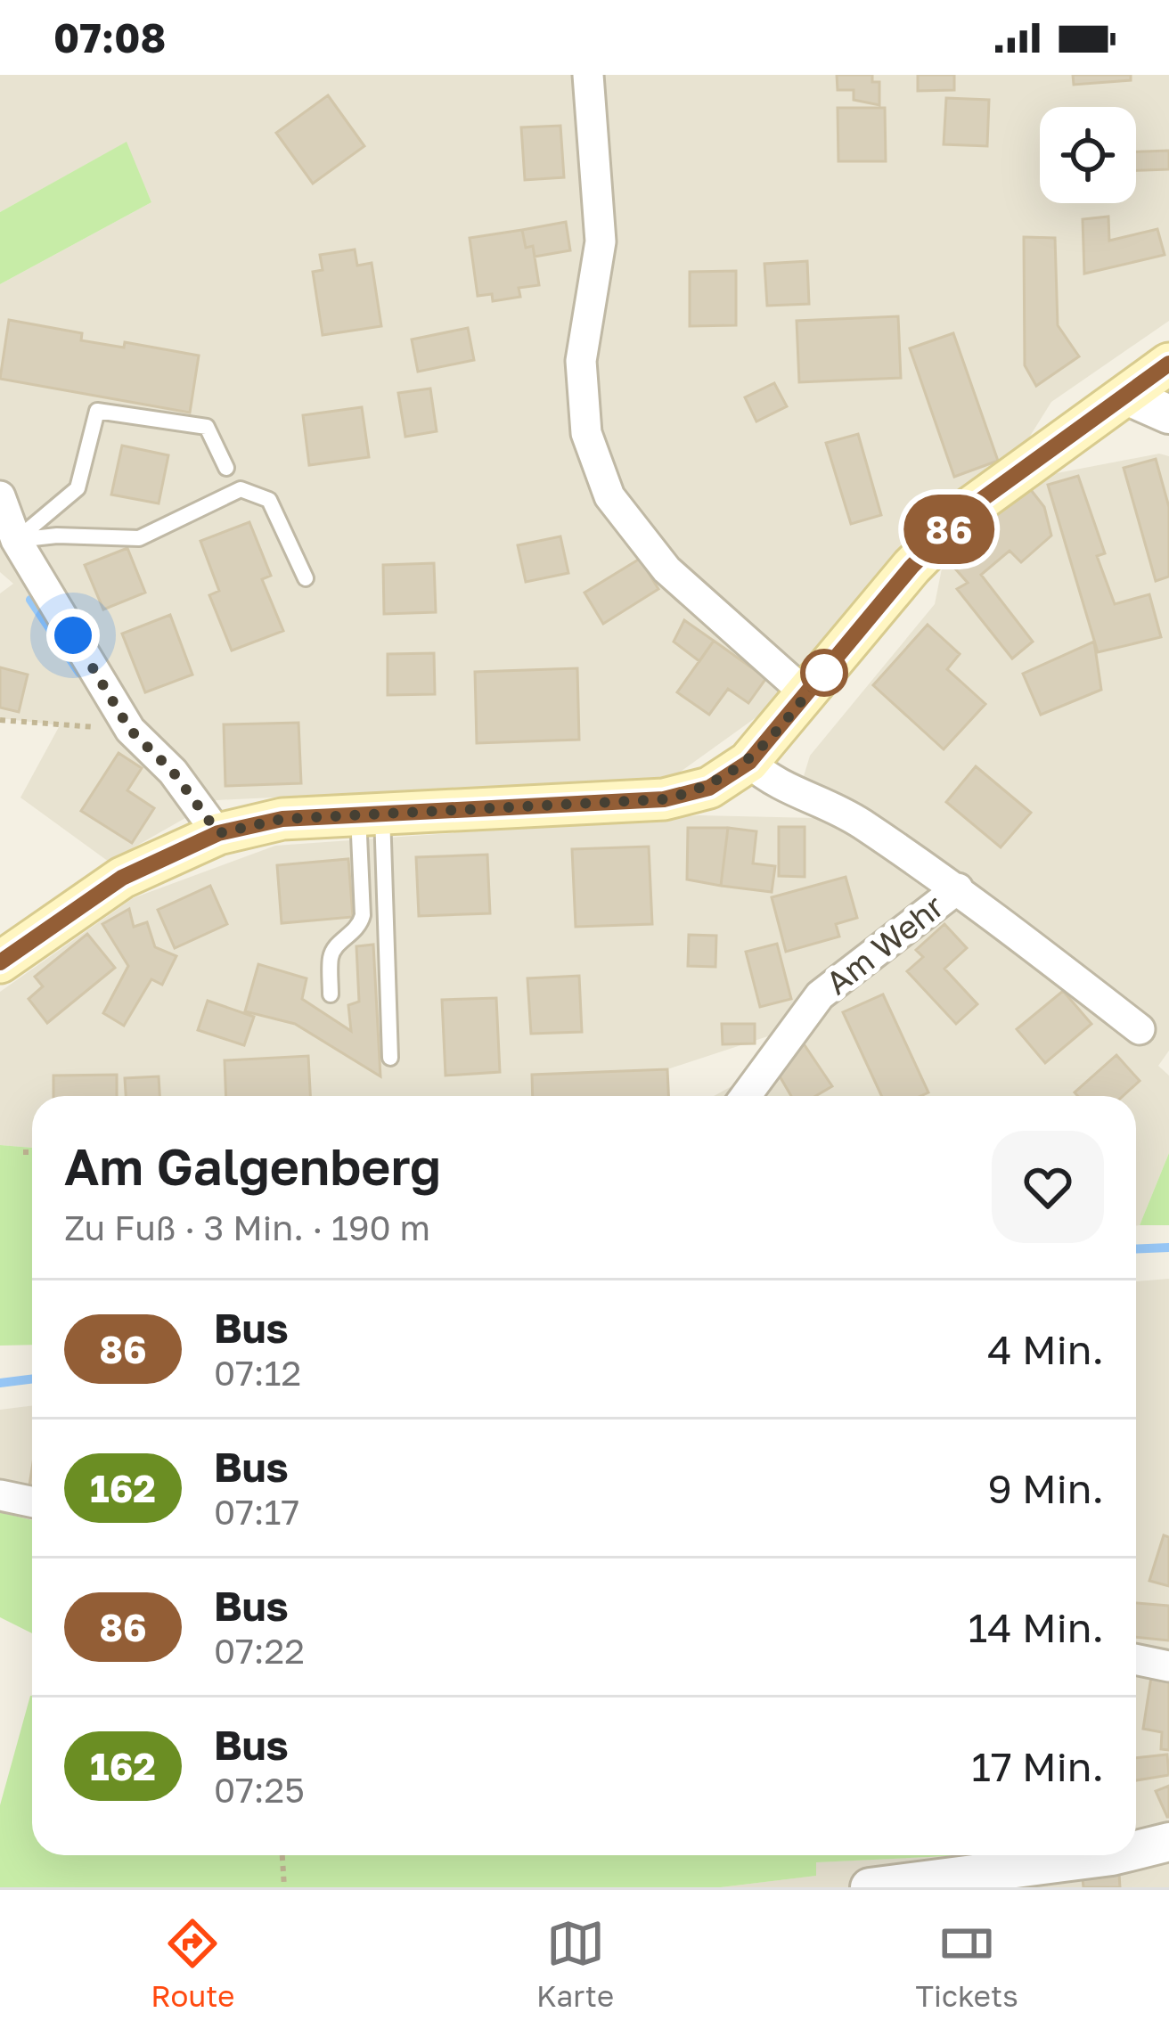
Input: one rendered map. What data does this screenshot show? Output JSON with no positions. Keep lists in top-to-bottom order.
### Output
{
  "streets": {
    "street": ["Am Wehr"]
  },
  "lines": ["bus line 86"],
  "page": {
    "status": "07:08",
    "on_map": "86",
    "heading": ["Am Galgenberg", "Zu Fuß · 3 Min. · 190 m"],
    "list": [
      {
        "mark": "86",
        "name": "Bus",
        "note": "07:12",
        "value": "4 Min."
      },
      {
        "mark": "162",
        "name": "Bus",
        "note": "07:17",
        "value": "9 Min."
      },
      {
        "mark": "86",
        "name": "Bus",
        "note": "07:22",
        "value": "14 Min."
      },
      {
        "mark": "162",
        "name": "Bus",
        "note": "07:25",
        "value": "17 Min."
      }
    ],
    "tabs": ["Route", "Karte", "Tickets"]
  }
}
